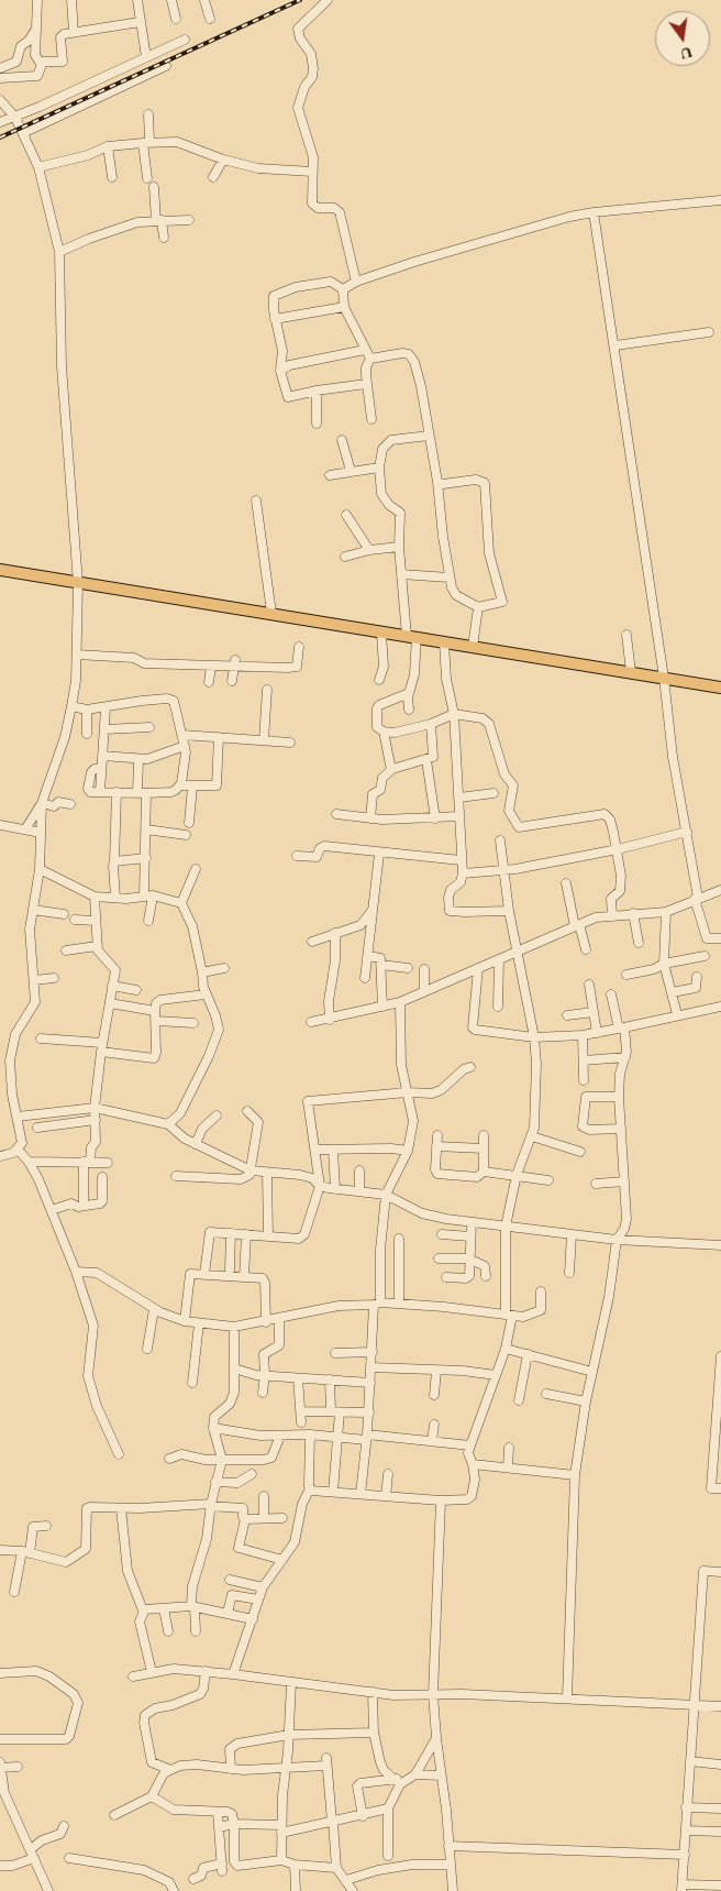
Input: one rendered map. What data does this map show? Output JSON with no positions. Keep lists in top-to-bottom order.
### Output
{
  "north": "bottom"
}
